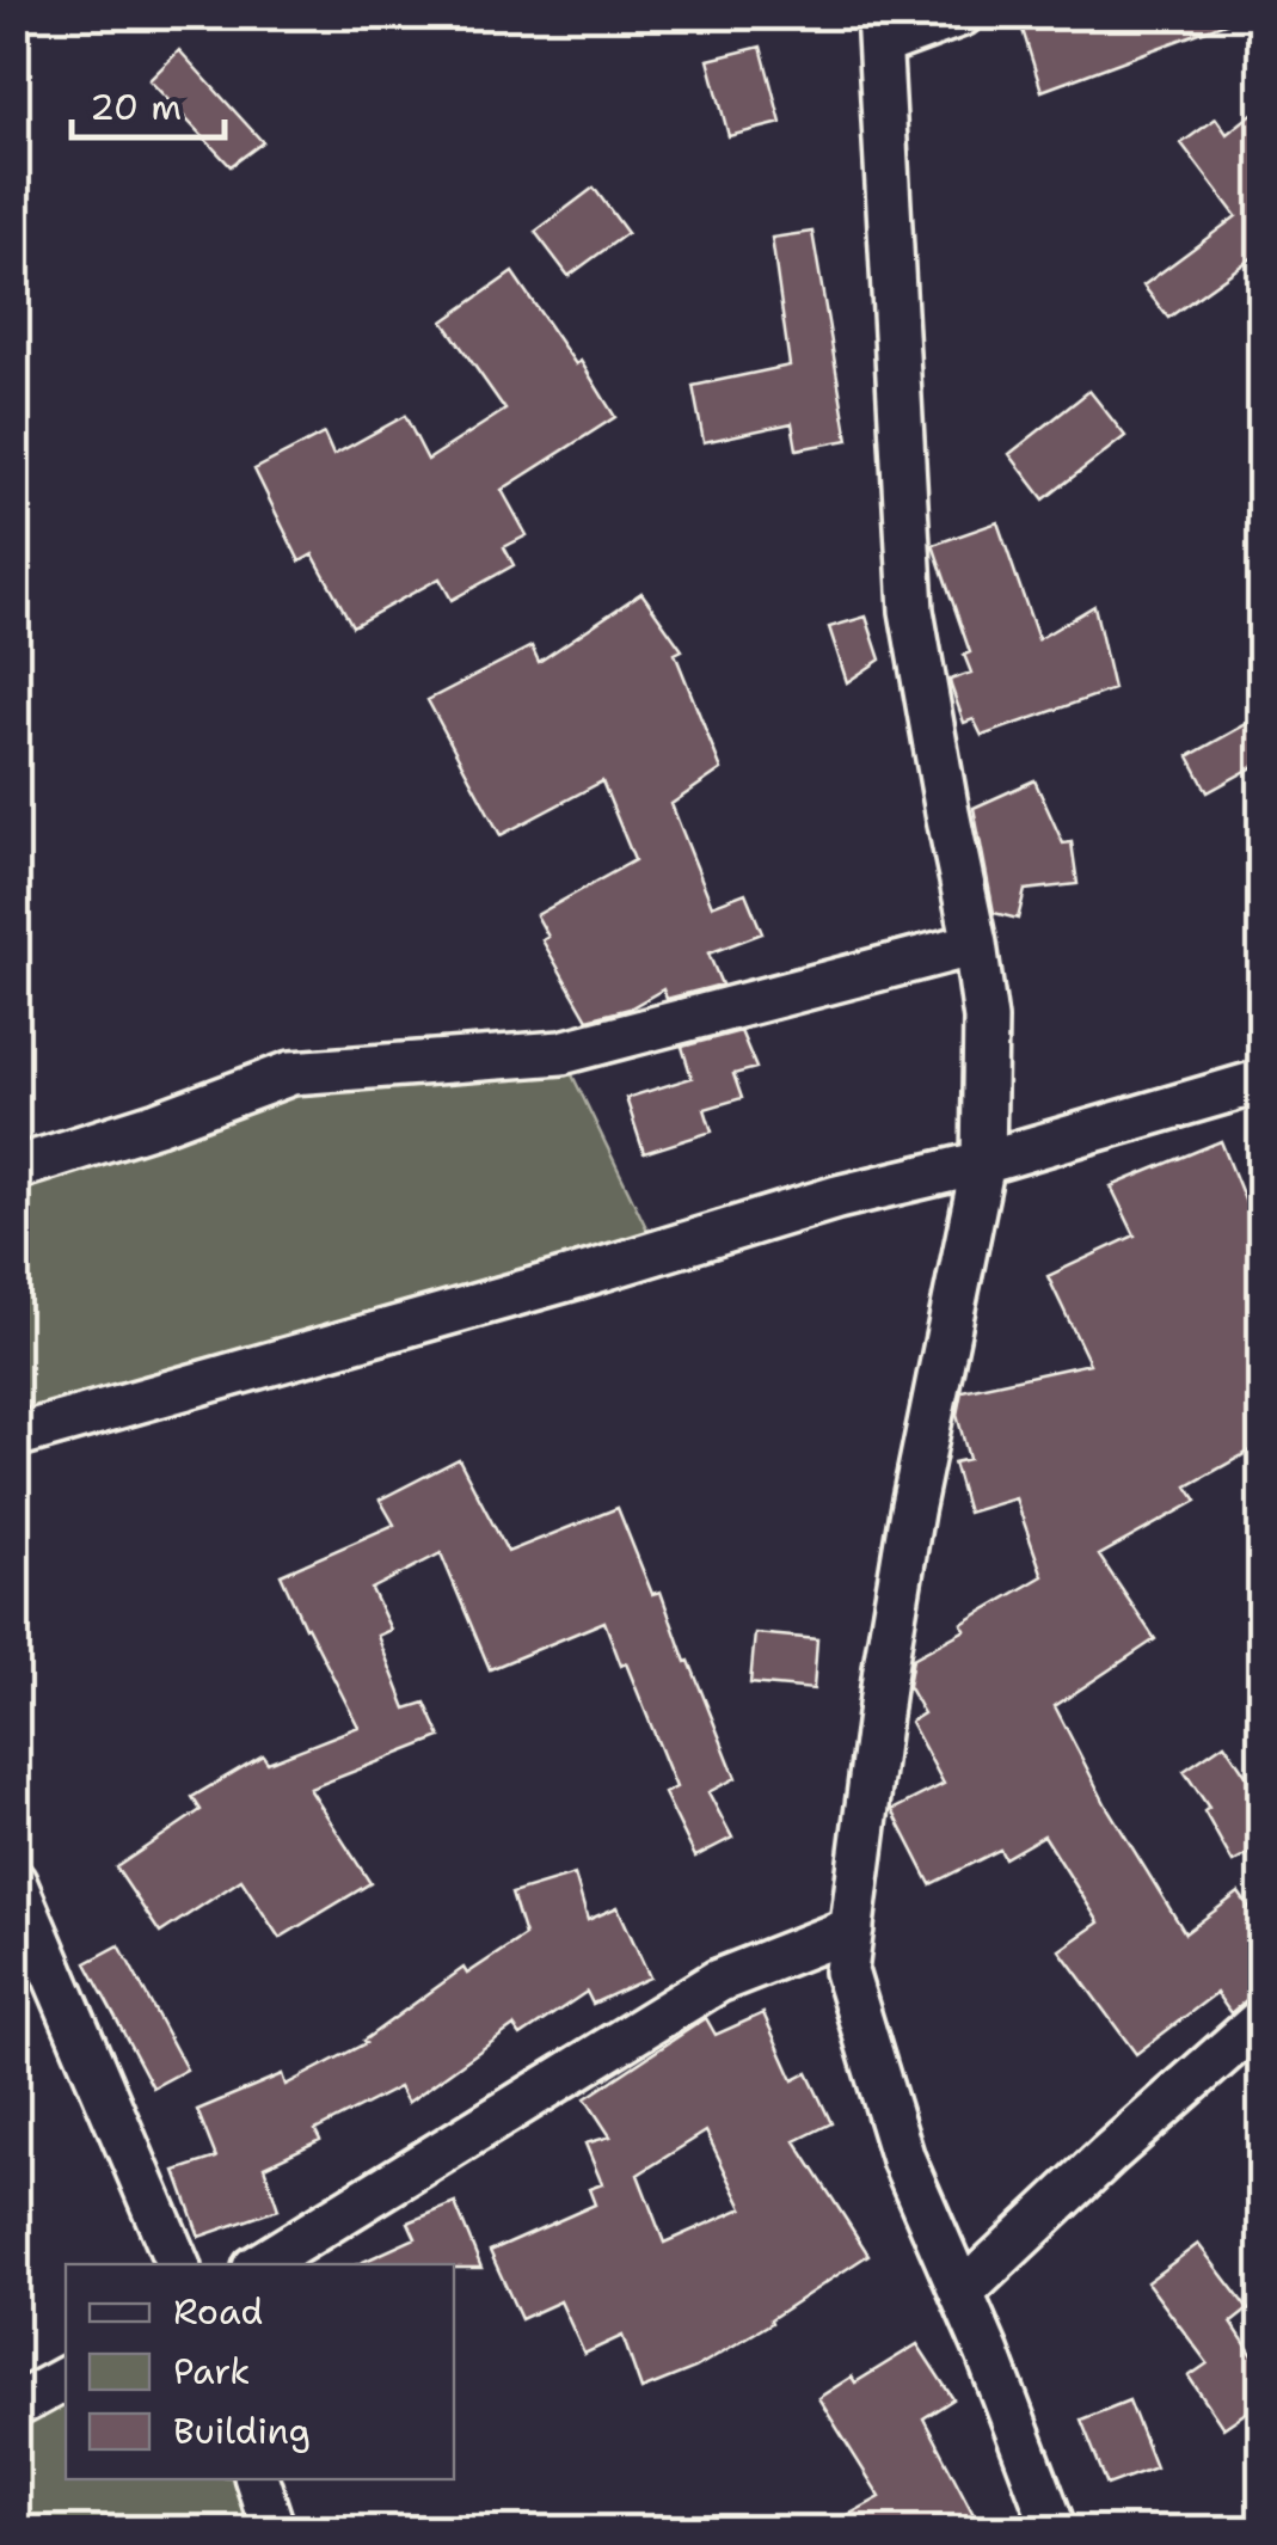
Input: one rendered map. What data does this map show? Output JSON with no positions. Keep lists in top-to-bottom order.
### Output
{
  "legend": ["Road", "Park", "Building"],
  "scale_bar": "20 m"
}
